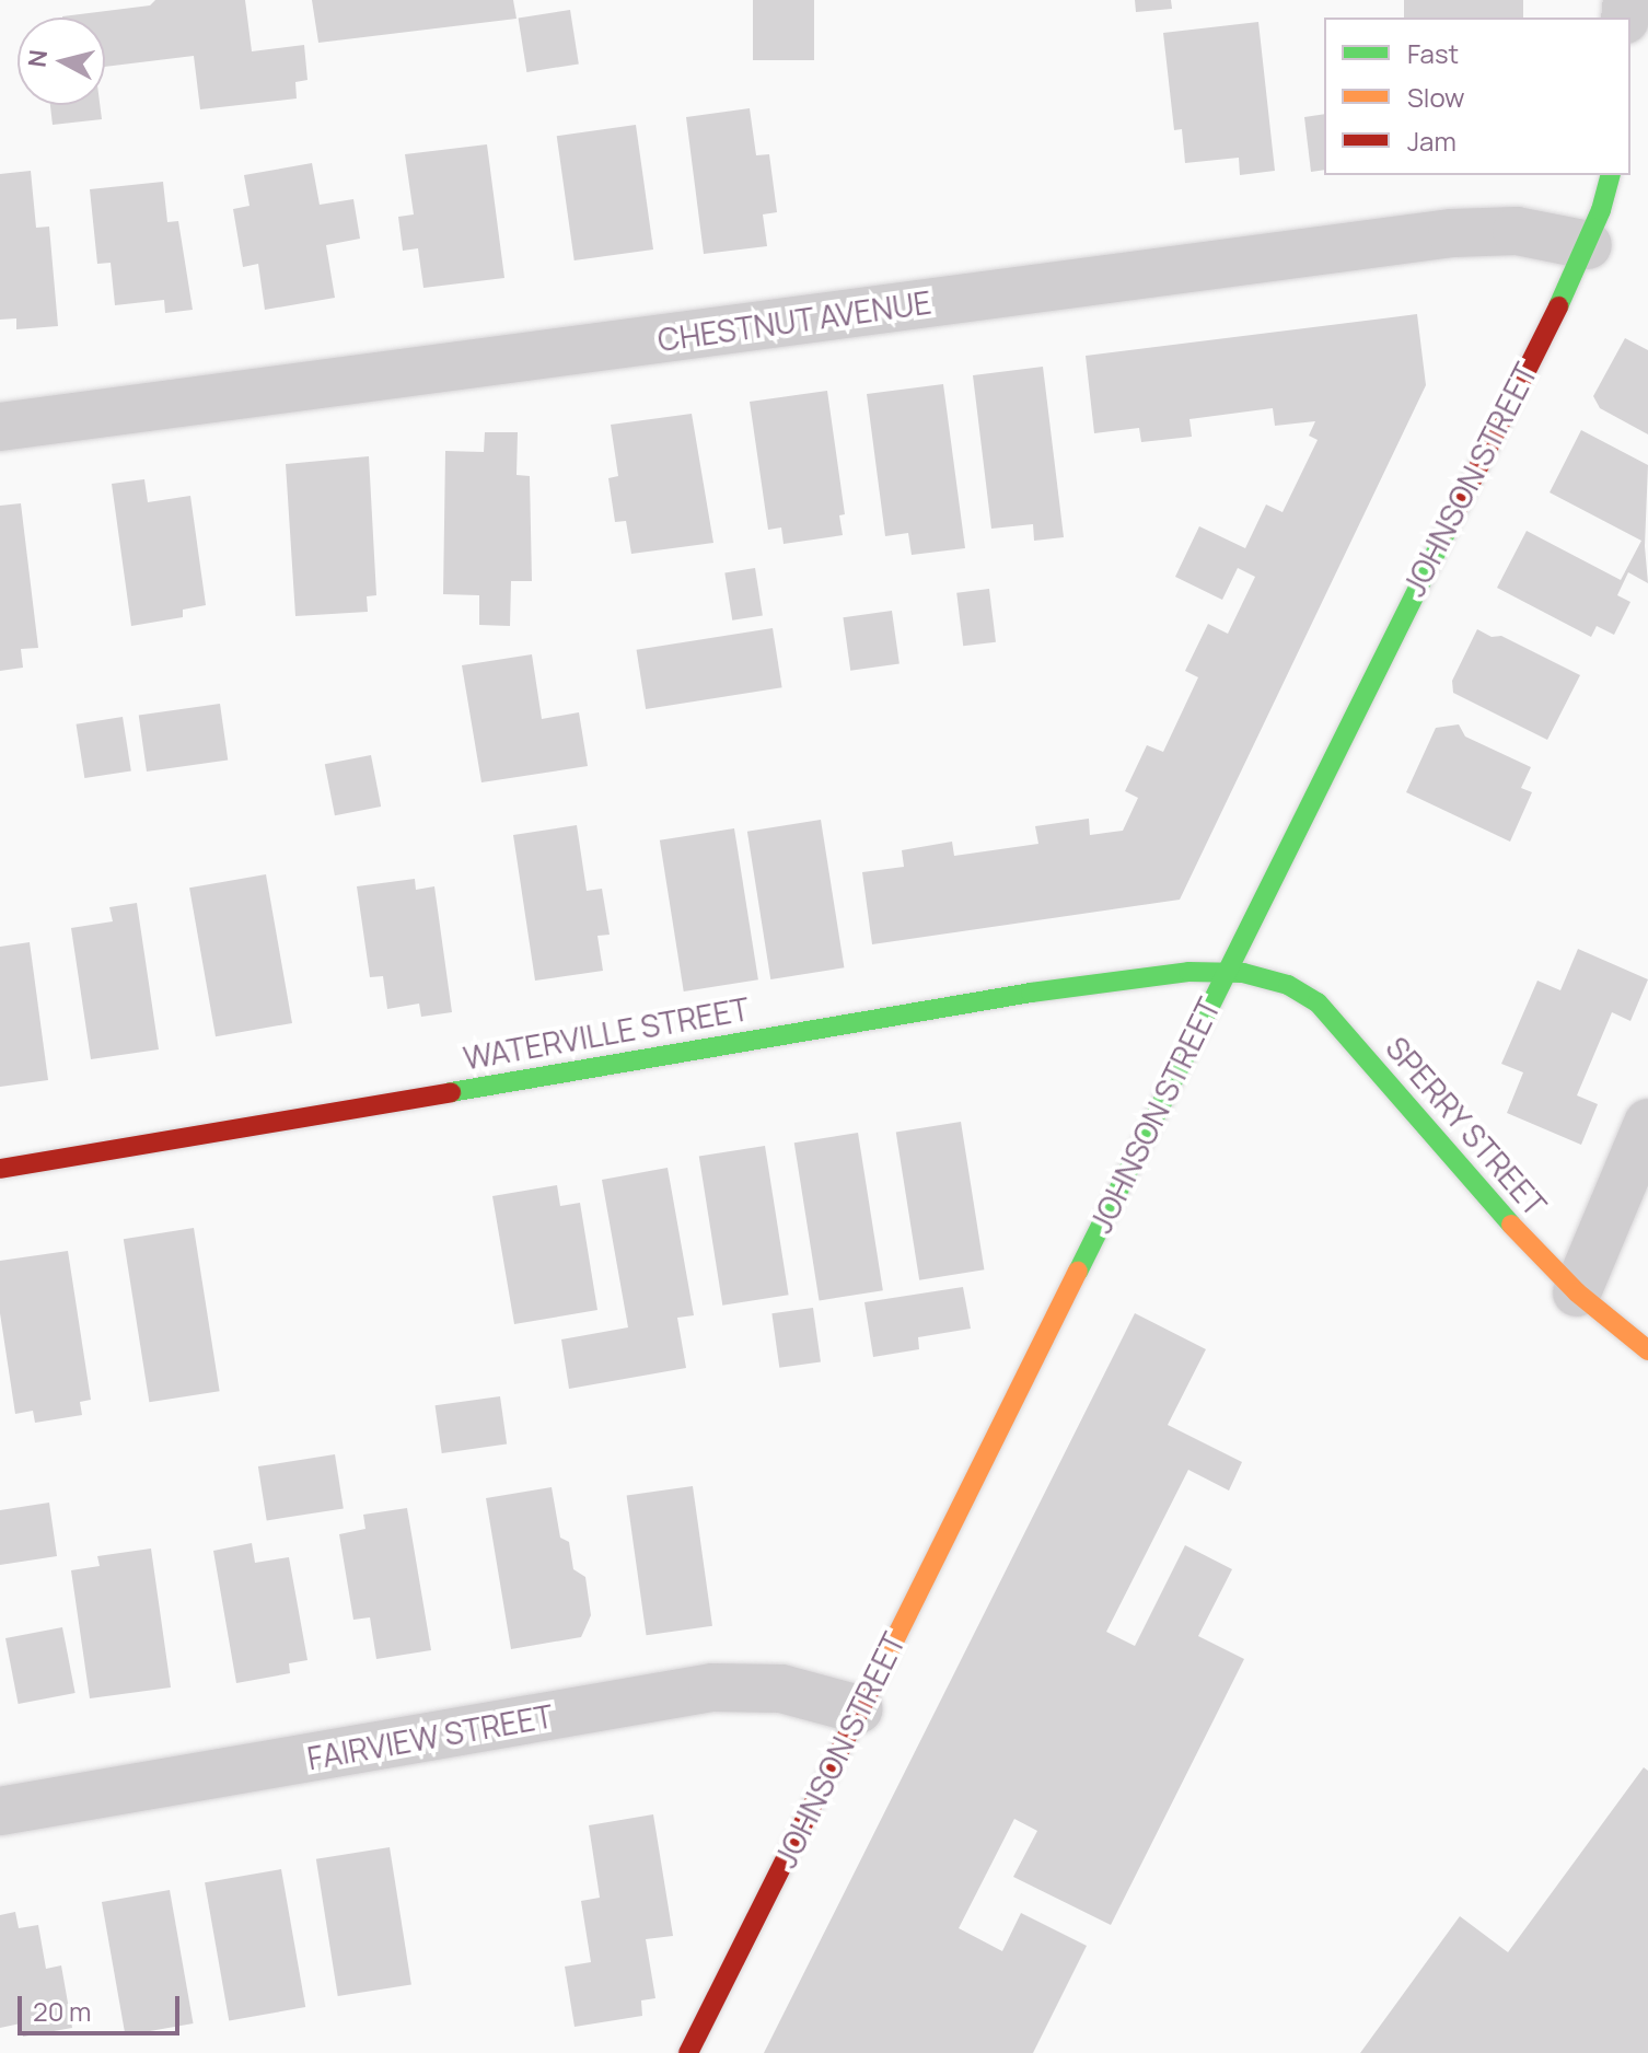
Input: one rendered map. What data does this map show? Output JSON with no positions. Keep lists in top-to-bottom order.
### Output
{
  "streets": {
    "street": [
      "CHESTNUT AVENUE",
      "JOHNSON STREET",
      "WATERVILLE STREET",
      "SPERRY STREET",
      "FAIRVIEW STREET"
    ]
  },
  "crossings": [
    ["CHESTNUT AVENUE", "JOHNSON STREET"],
    ["JOHNSON STREET", "WATERVILLE STREET"],
    ["JOHNSON STREET", "SPERRY STREET"],
    ["JOHNSON STREET", "FAIRVIEW STREET"],
    ["WATERVILLE STREET", "SPERRY STREET"]
  ],
  "legend": ["Fast", "Slow", "Jam"],
  "scale_bar": "20 m",
  "north": "left"
}
